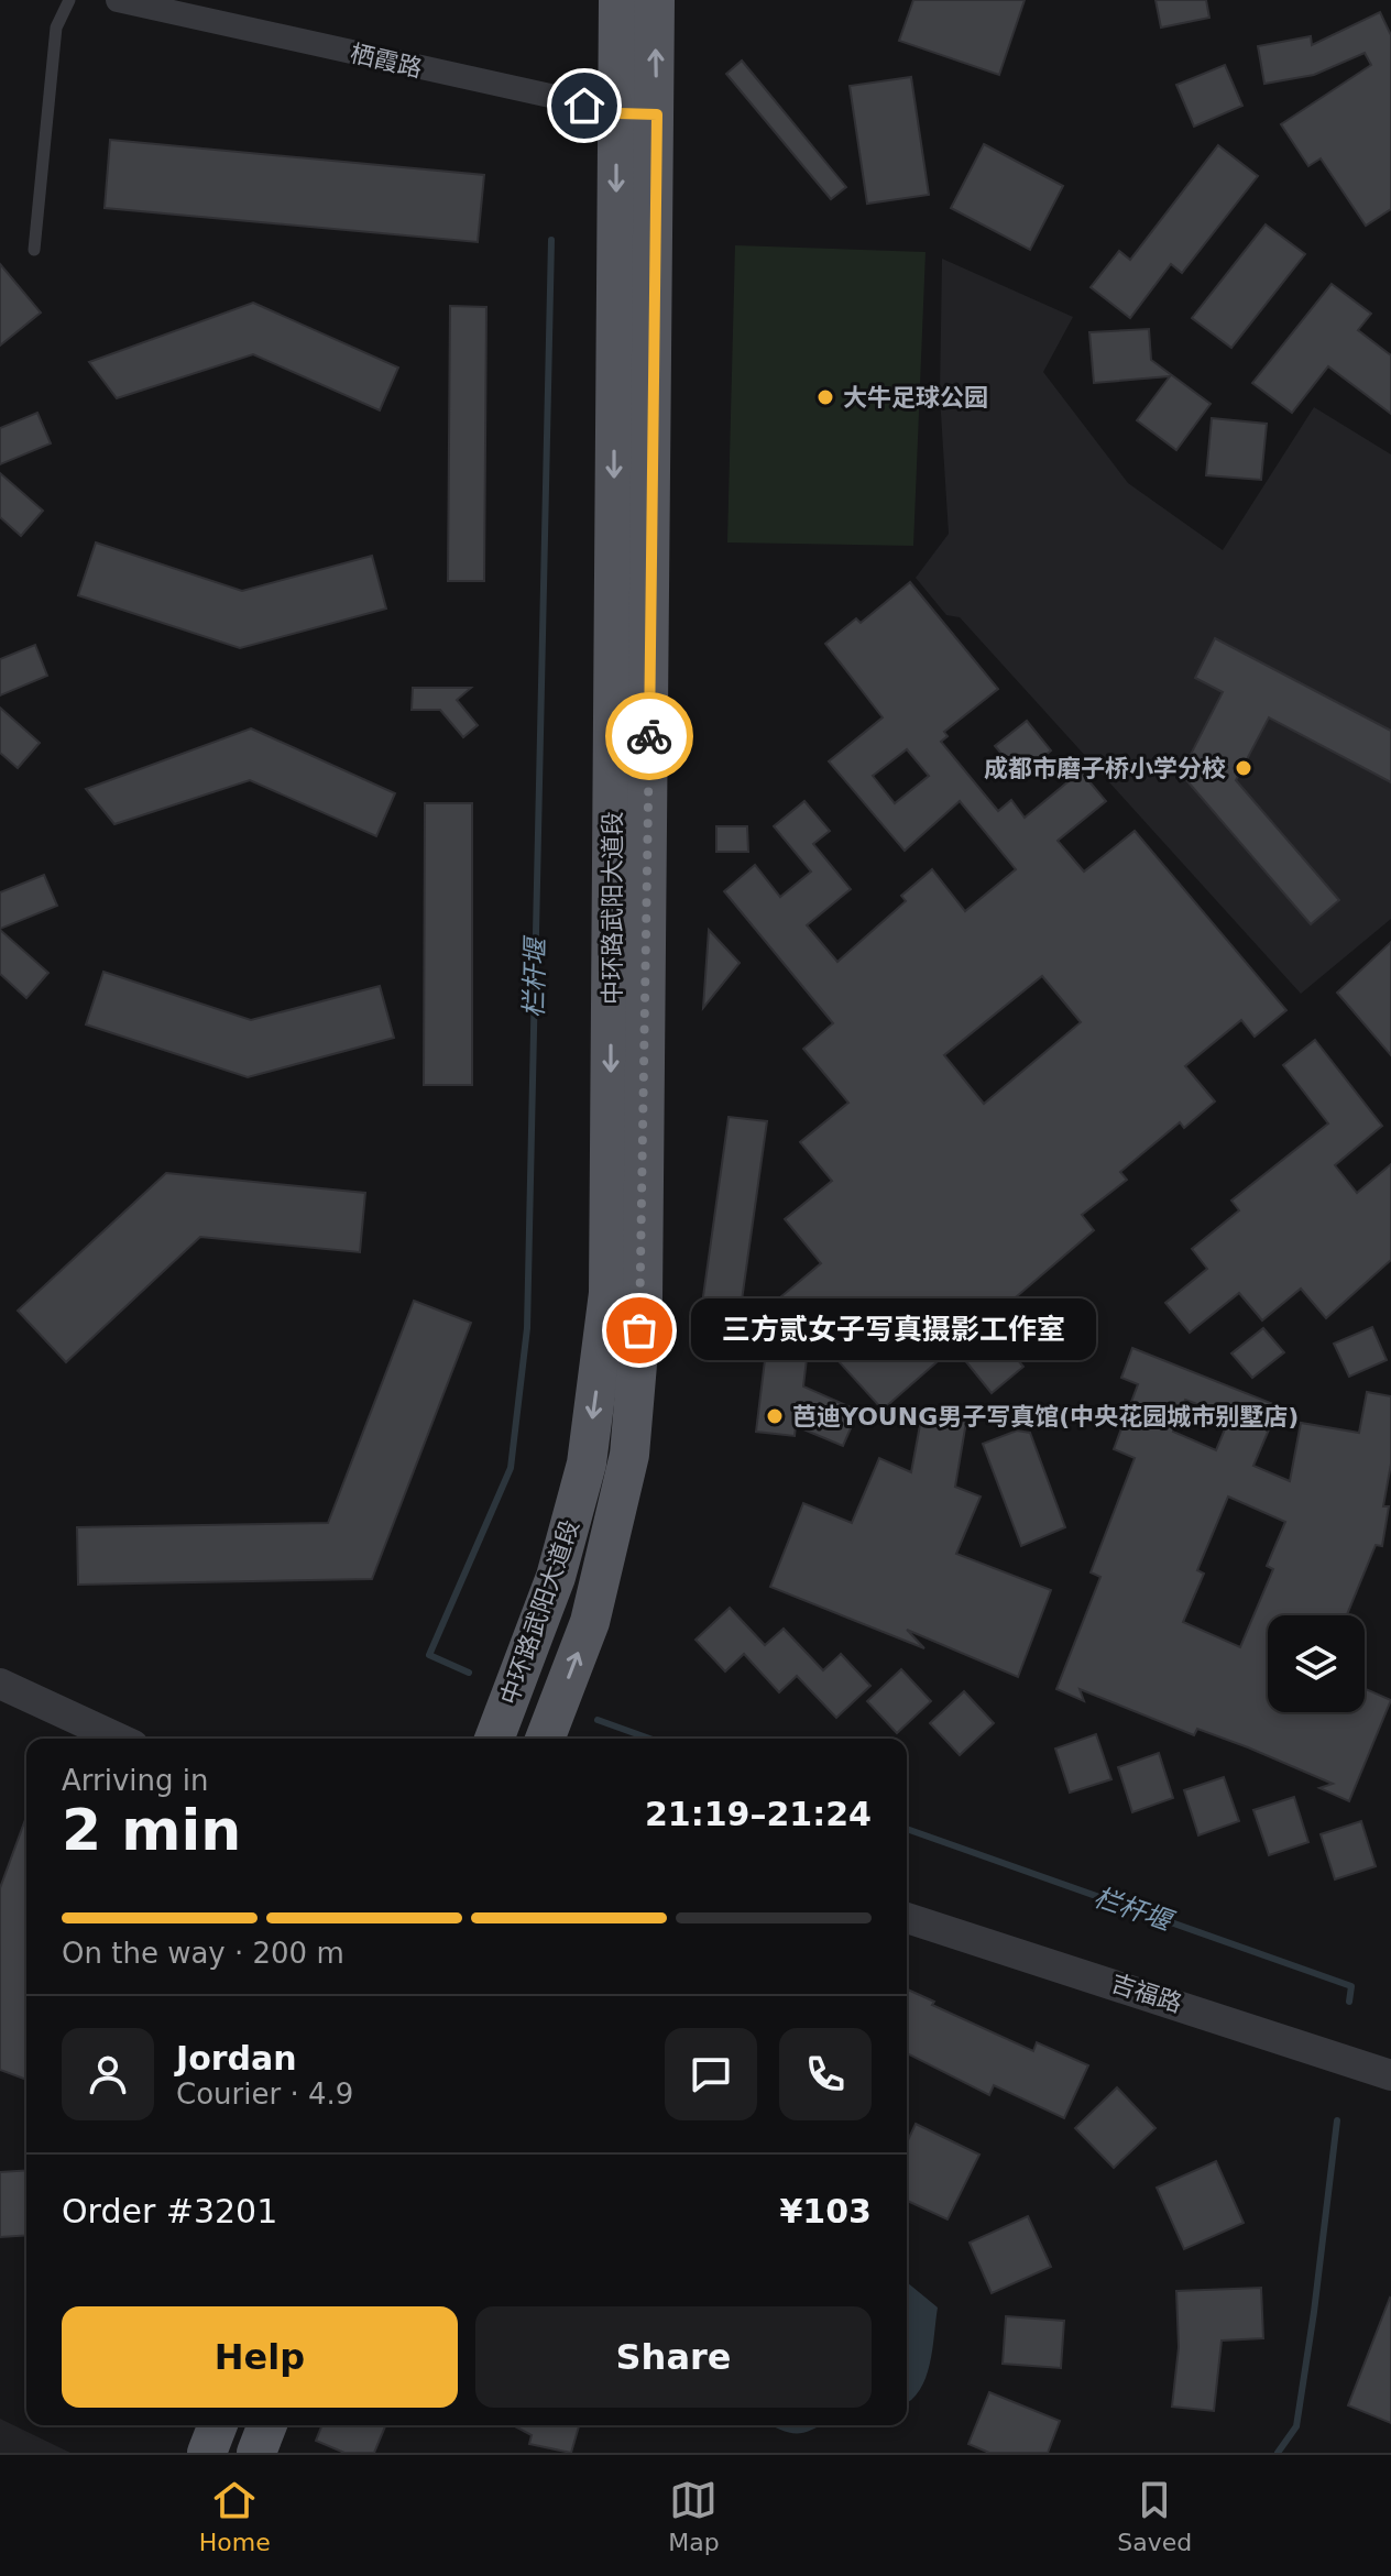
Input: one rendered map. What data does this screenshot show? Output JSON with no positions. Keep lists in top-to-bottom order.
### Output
{
  "streets": {
    "main road": ["中环路武阳大道段"],
    "street": ["栖霞路", "吉福路"]
  },
  "crossings": [
    ["栖霞路", "中环路武阳大道段"]
  ],
  "water": ["栏杆堰"],
  "places": [
    "大牛足球公园",
    "成都市磨子桥小学分校",
    "三方贰女子写真摄影工作室",
    "芭迪YOUNG男子写真馆(中央花园城市别墅店)"
  ],
  "page": {
    "bubble": "三方贰女子写真摄影工作室",
    "heading": ["2 min", "Arriving in", "21:19–21:24"],
    "panel": [
      "Jordan",
      "Courier · 4.9",
      "Order #3201",
      "¥103"
    ],
    "bar": "On the way · 200 m",
    "buttons": ["Help", "Share"],
    "tabs": ["Home", "Map", "Saved"]
  }
}
